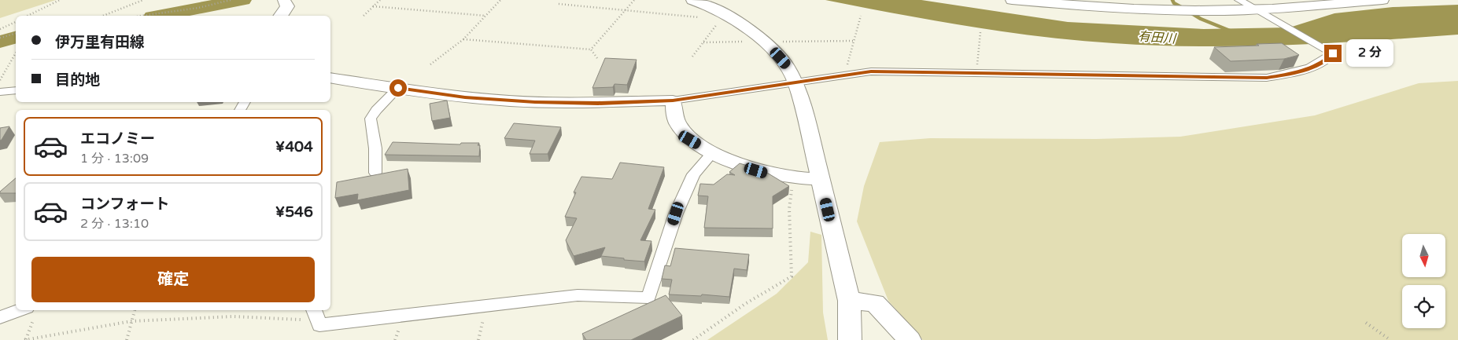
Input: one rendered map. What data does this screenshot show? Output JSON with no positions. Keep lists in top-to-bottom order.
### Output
{
  "water": ["有田川"],
  "north": "bottom",
  "page": {
    "banner": ["伊万里有田線", "目的地"],
    "bubble": "2 分",
    "list": [
      {
        "name": "エコノミー",
        "note": "1 分 · 13:09",
        "value": "¥404"
      },
      {
        "name": "コンフォート",
        "note": "2 分 · 13:10",
        "value": "¥546"
      }
    ],
    "buttons": "確定"
  }
}
